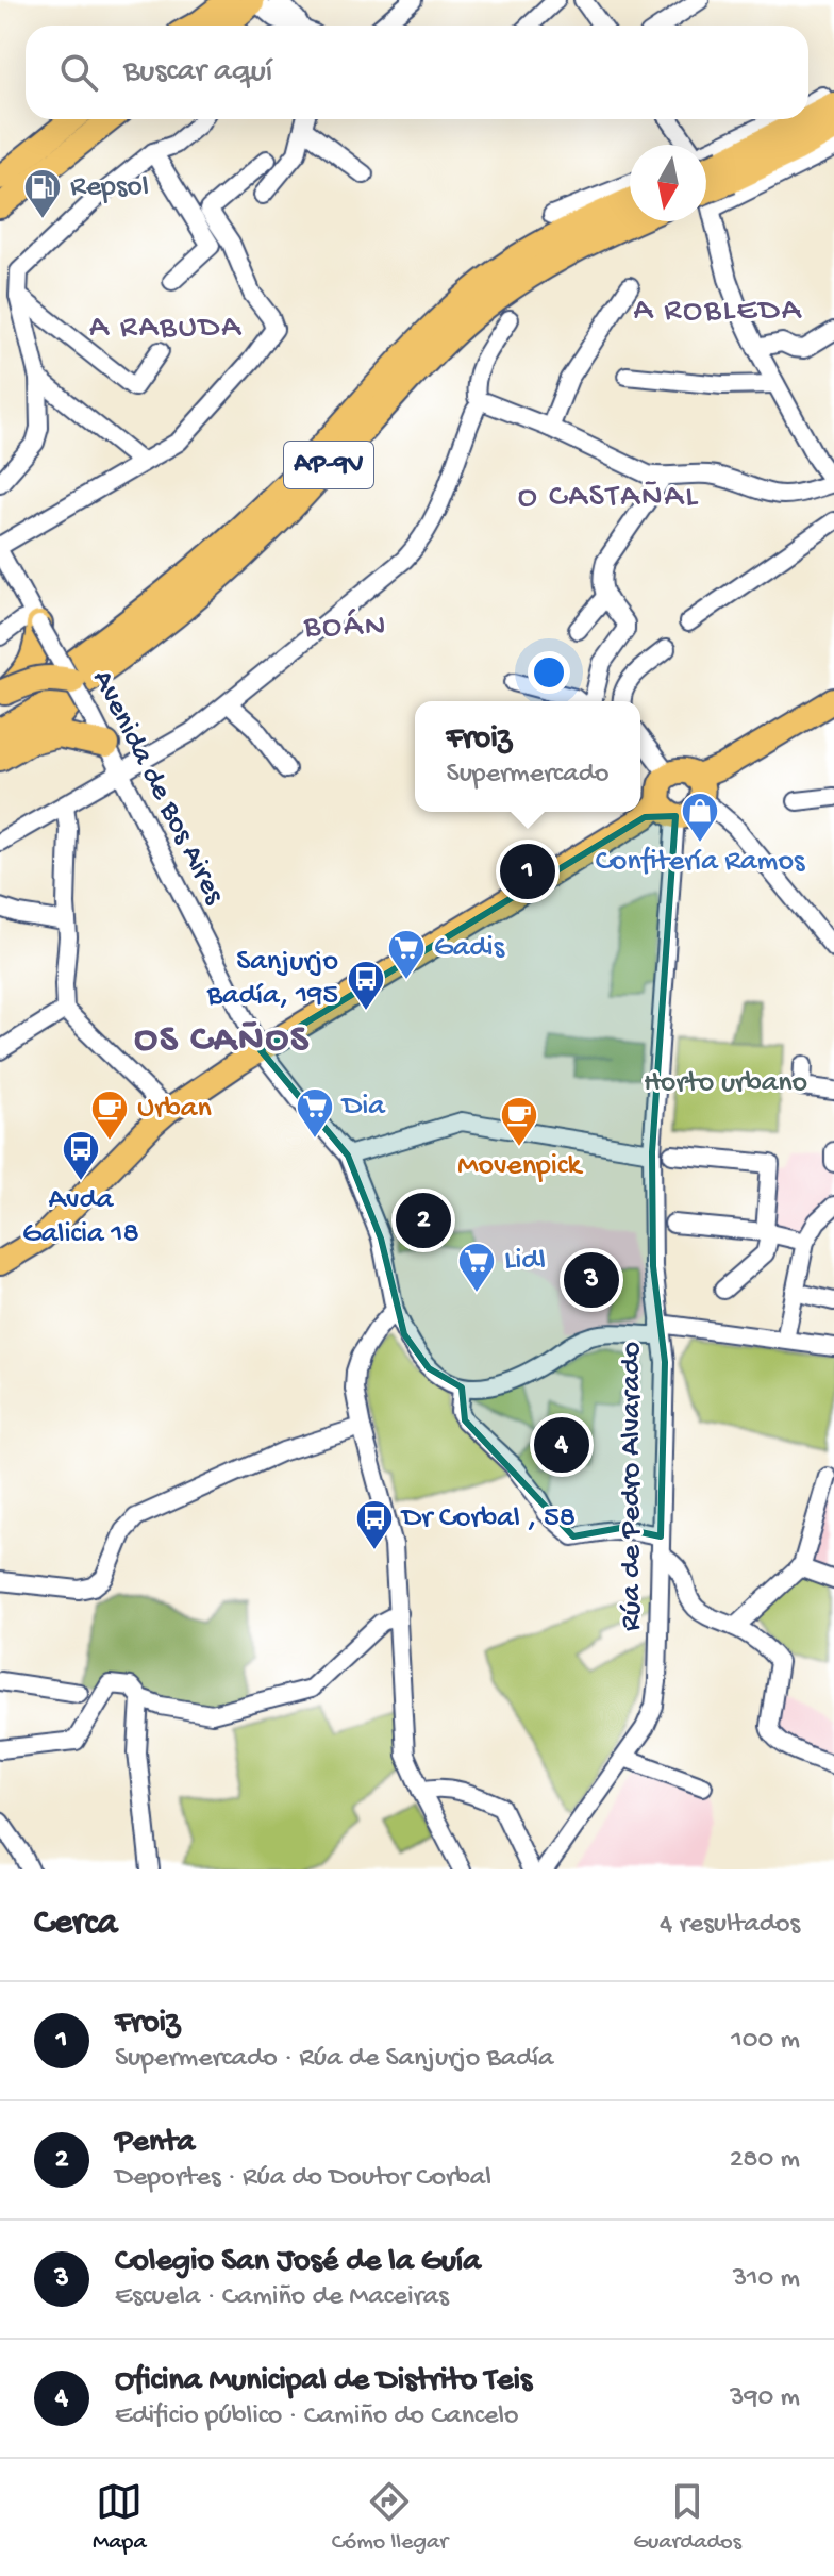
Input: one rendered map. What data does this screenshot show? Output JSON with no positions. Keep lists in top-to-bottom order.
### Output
{
  "streets": {
    "highway": ["AP-9V"],
    "street": ["Avenida de Bos Aires", "Rúa de Pedro Alvarado"]
  },
  "districts": [
    "A ROBLEDA",
    "A RABUDA",
    "O CASTAÑAL",
    "BOÁN",
    "OS CAÑOS"
  ],
  "parks": ["Horto urbano"],
  "places": {
    "fuel station": ["Repsol"],
    "shop": ["Confitería Ramos"],
    "supermarket": ["Gadis", "Dia", "Lidl"],
    "bus stop": ["Sanjurjo Badía, 195", "Avda Galicia 18", "Dr Corbal , 58"],
    "cafe": ["Urban", "Movenpick"]
  },
  "north": "bottom",
  "page": {
    "search": "Buscar aquí",
    "popup": ["Froiz", "Supermercado"],
    "pins": [
      "1",
      "2",
      "3",
      "4"
    ],
    "heading": ["Cerca", "4 resultados"],
    "list": [
      {
        "mark": "1",
        "name": "Froiz",
        "note": "Supermercado · Rúa de Sanjurjo Badía",
        "value": "100 m"
      },
      {
        "mark": "2",
        "name": "Penta",
        "note": "Deportes · Rúa do Doutor Corbal",
        "value": "280 m"
      },
      {
        "mark": "3",
        "name": "Colegio San José de la Guía",
        "note": "Escuela · Camiño de Maceiras",
        "value": "310 m"
      },
      {
        "mark": "4",
        "name": "Oficina Municipal de Distrito Teis",
        "note": "Edificio público · Camiño do Cancelo",
        "value": "390 m"
      }
    ],
    "nav": ["Mapa", "Cómo llegar", "Guardados"]
  }
}
